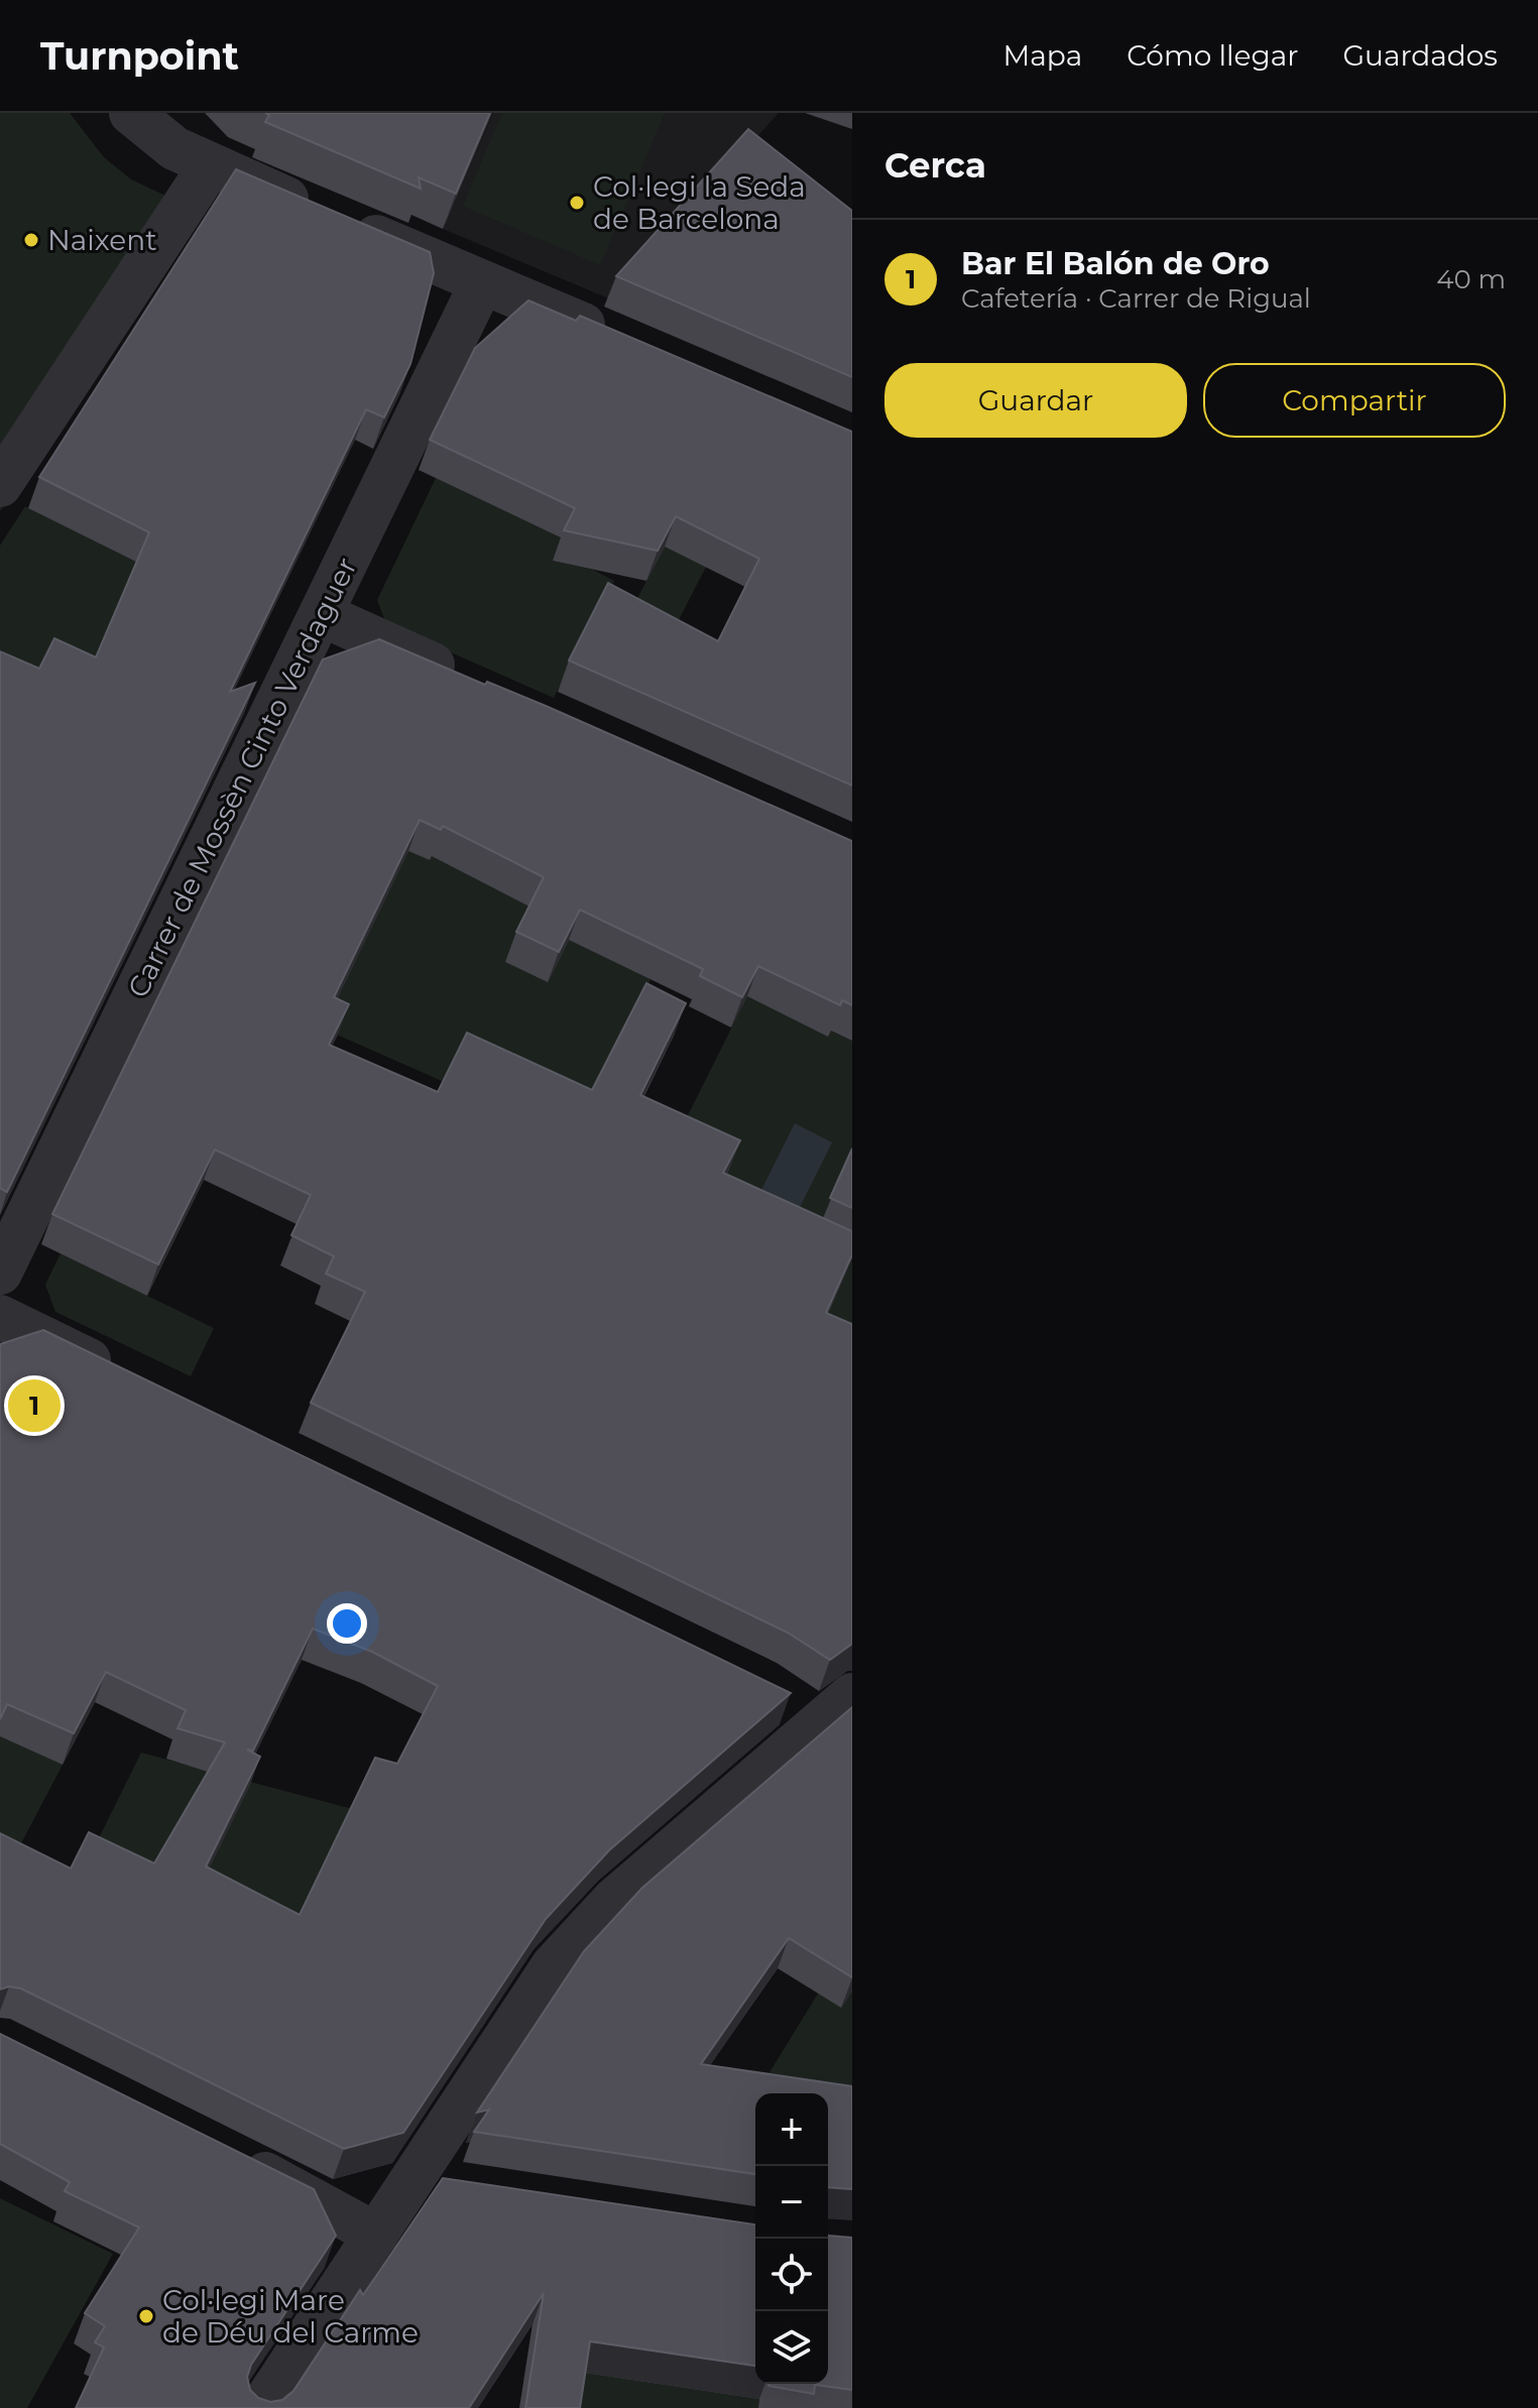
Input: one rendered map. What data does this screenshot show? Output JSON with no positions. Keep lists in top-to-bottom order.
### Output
{
  "streets": {
    "street": ["Carrer de Mossèn Cinto Verdaguer"]
  },
  "places": ["Col·legi la Seda de Barcelona", "Naixent", "Col·legi Mare de Déu del Carme"],
  "page": {
    "header": "Turnpoint",
    "nav": ["Mapa", "Cómo llegar", "Guardados"],
    "heading": "Cerca",
    "list": [
      {
        "mark": "1",
        "name": "Bar El Balón de Oro",
        "note": "Cafetería · Carrer de Rigual",
        "value": "40 m"
      }
    ],
    "buttons": ["Guardar", "Compartir"],
    "pins": "1",
    "map_buttons": ["+", "−"]
  }
}
